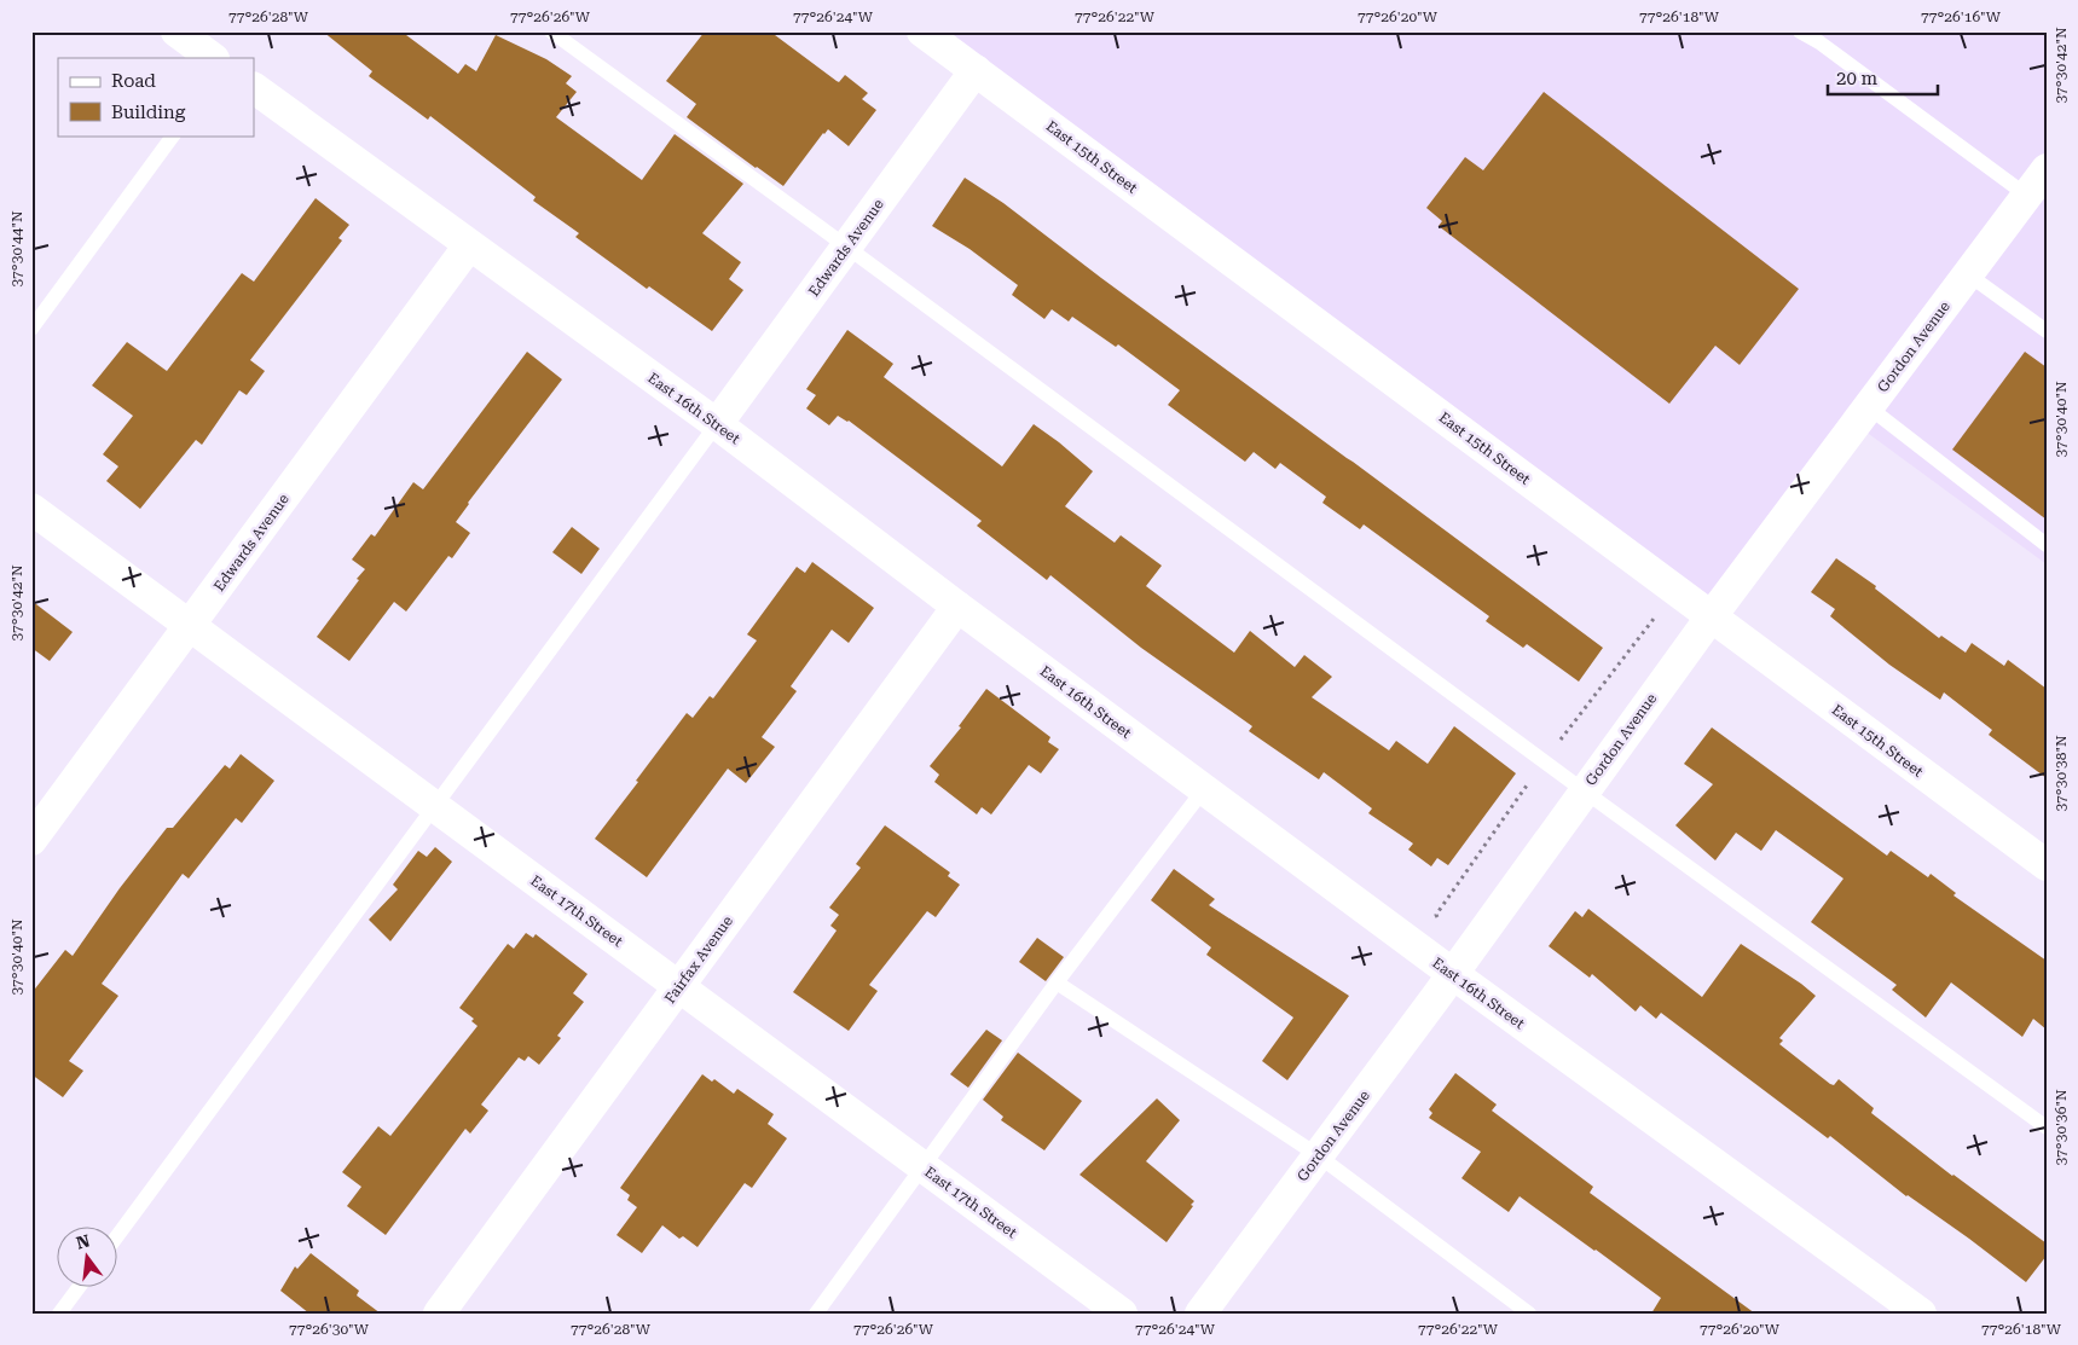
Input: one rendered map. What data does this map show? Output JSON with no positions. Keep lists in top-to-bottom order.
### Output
{
  "streets": {
    "street": [
      "East 15th Street",
      "Edwards Avenue",
      "Gordon Avenue",
      "East 16th Street",
      "East 17th Street",
      "Fairfax Avenue"
    ]
  },
  "crossings": [
    ["East 15th Street", "Edwards Avenue"],
    ["East 15th Street", "Gordon Avenue"],
    ["Edwards Avenue", "East 16th Street"],
    ["Edwards Avenue", "East 17th Street"],
    ["Gordon Avenue", "East 16th Street"],
    ["East 16th Street", "Fairfax Avenue"],
    ["East 17th Street", "Fairfax Avenue"]
  ],
  "legend": ["Road", "Building"],
  "scale_bar": "20 m",
  "north": "top",
  "coordinates": [
    "77°26'28\"W",
    "77°26'26\"W",
    "77°26'24\"W",
    "77°26'22\"W",
    "77°26'20\"W",
    "77°26'18\"W",
    "77°26'16\"W",
    "37°30'42\"N",
    "37°30'44\"N",
    "37°30'40\"N",
    "37°30'38\"N",
    "37°30'36\"N",
    "77°26'30\"W"
  ]
}
